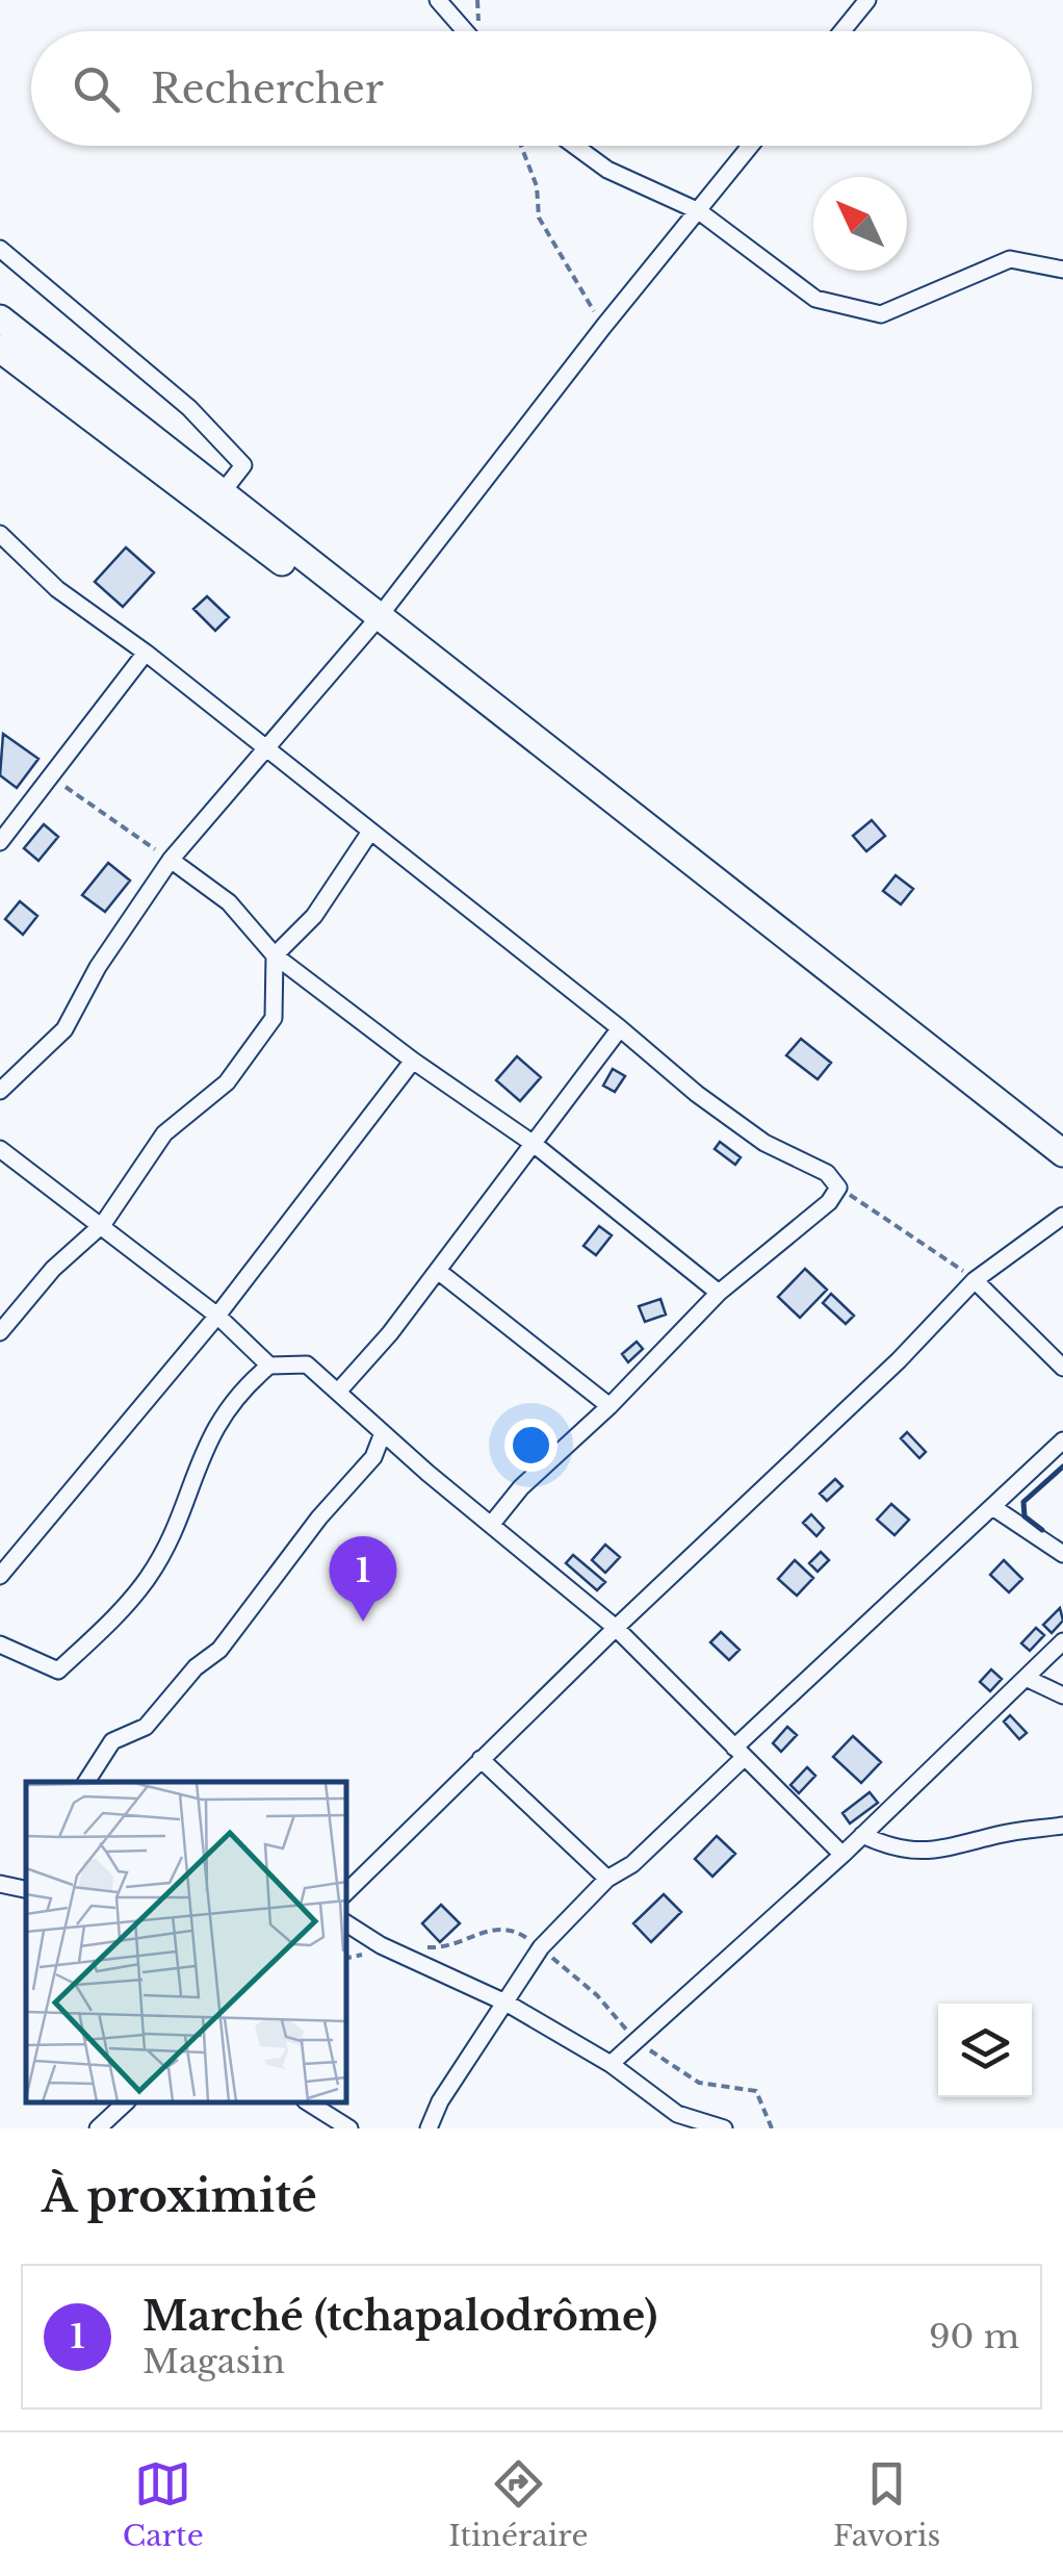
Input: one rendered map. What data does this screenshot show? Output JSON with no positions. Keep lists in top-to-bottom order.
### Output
{
  "north": "top left",
  "page": {
    "search": "Rechercher",
    "pins": "1",
    "heading": "À proximité",
    "list": [
      {
        "mark": "1",
        "name": "Marché (tchapalodrôme)",
        "note": "Magasin",
        "value": "90 m"
      }
    ],
    "nav": ["Carte", "Itinéraire", "Favoris"]
  }
}
